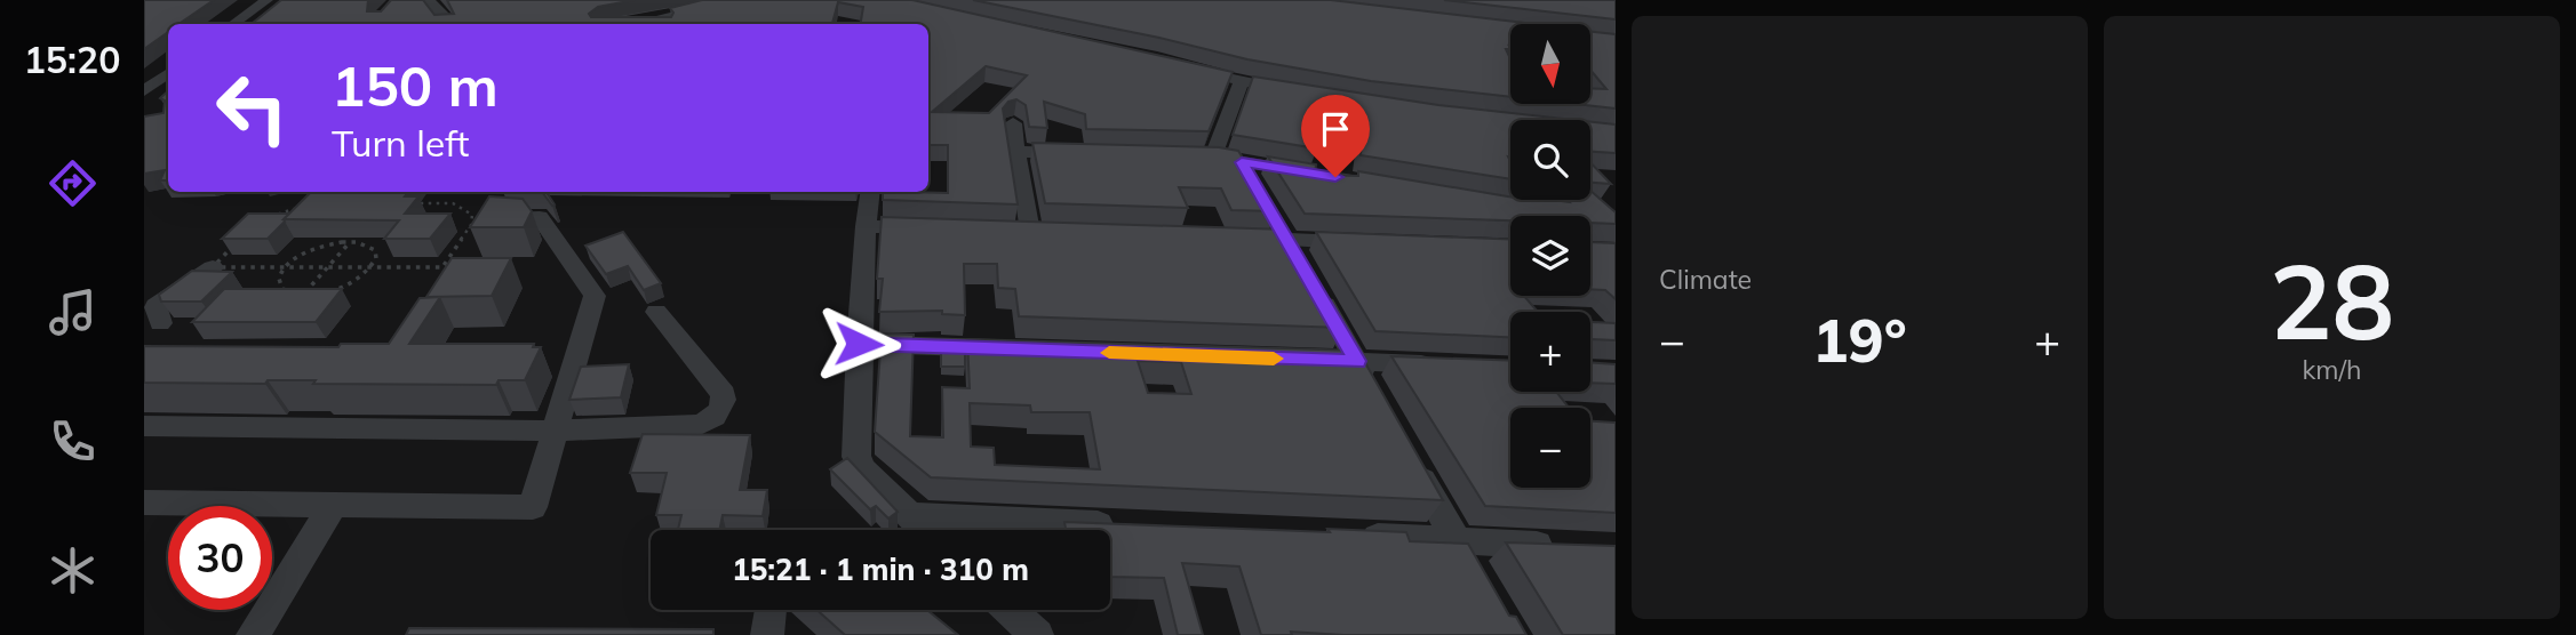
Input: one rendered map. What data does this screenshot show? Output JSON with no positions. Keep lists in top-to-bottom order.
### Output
{
  "north": "bottom",
  "page": {
    "tabs": "15:20",
    "tile": [
      "Climate",
      ["28", "km/h"]
    ],
    "map_buttons": ["+", "−"],
    "turn": ["150 m", "Turn left"],
    "heat": ["−", "19°", "+"],
    "limit": "30",
    "trip": "15:21 · 1 min · 310 m"
  }
}
